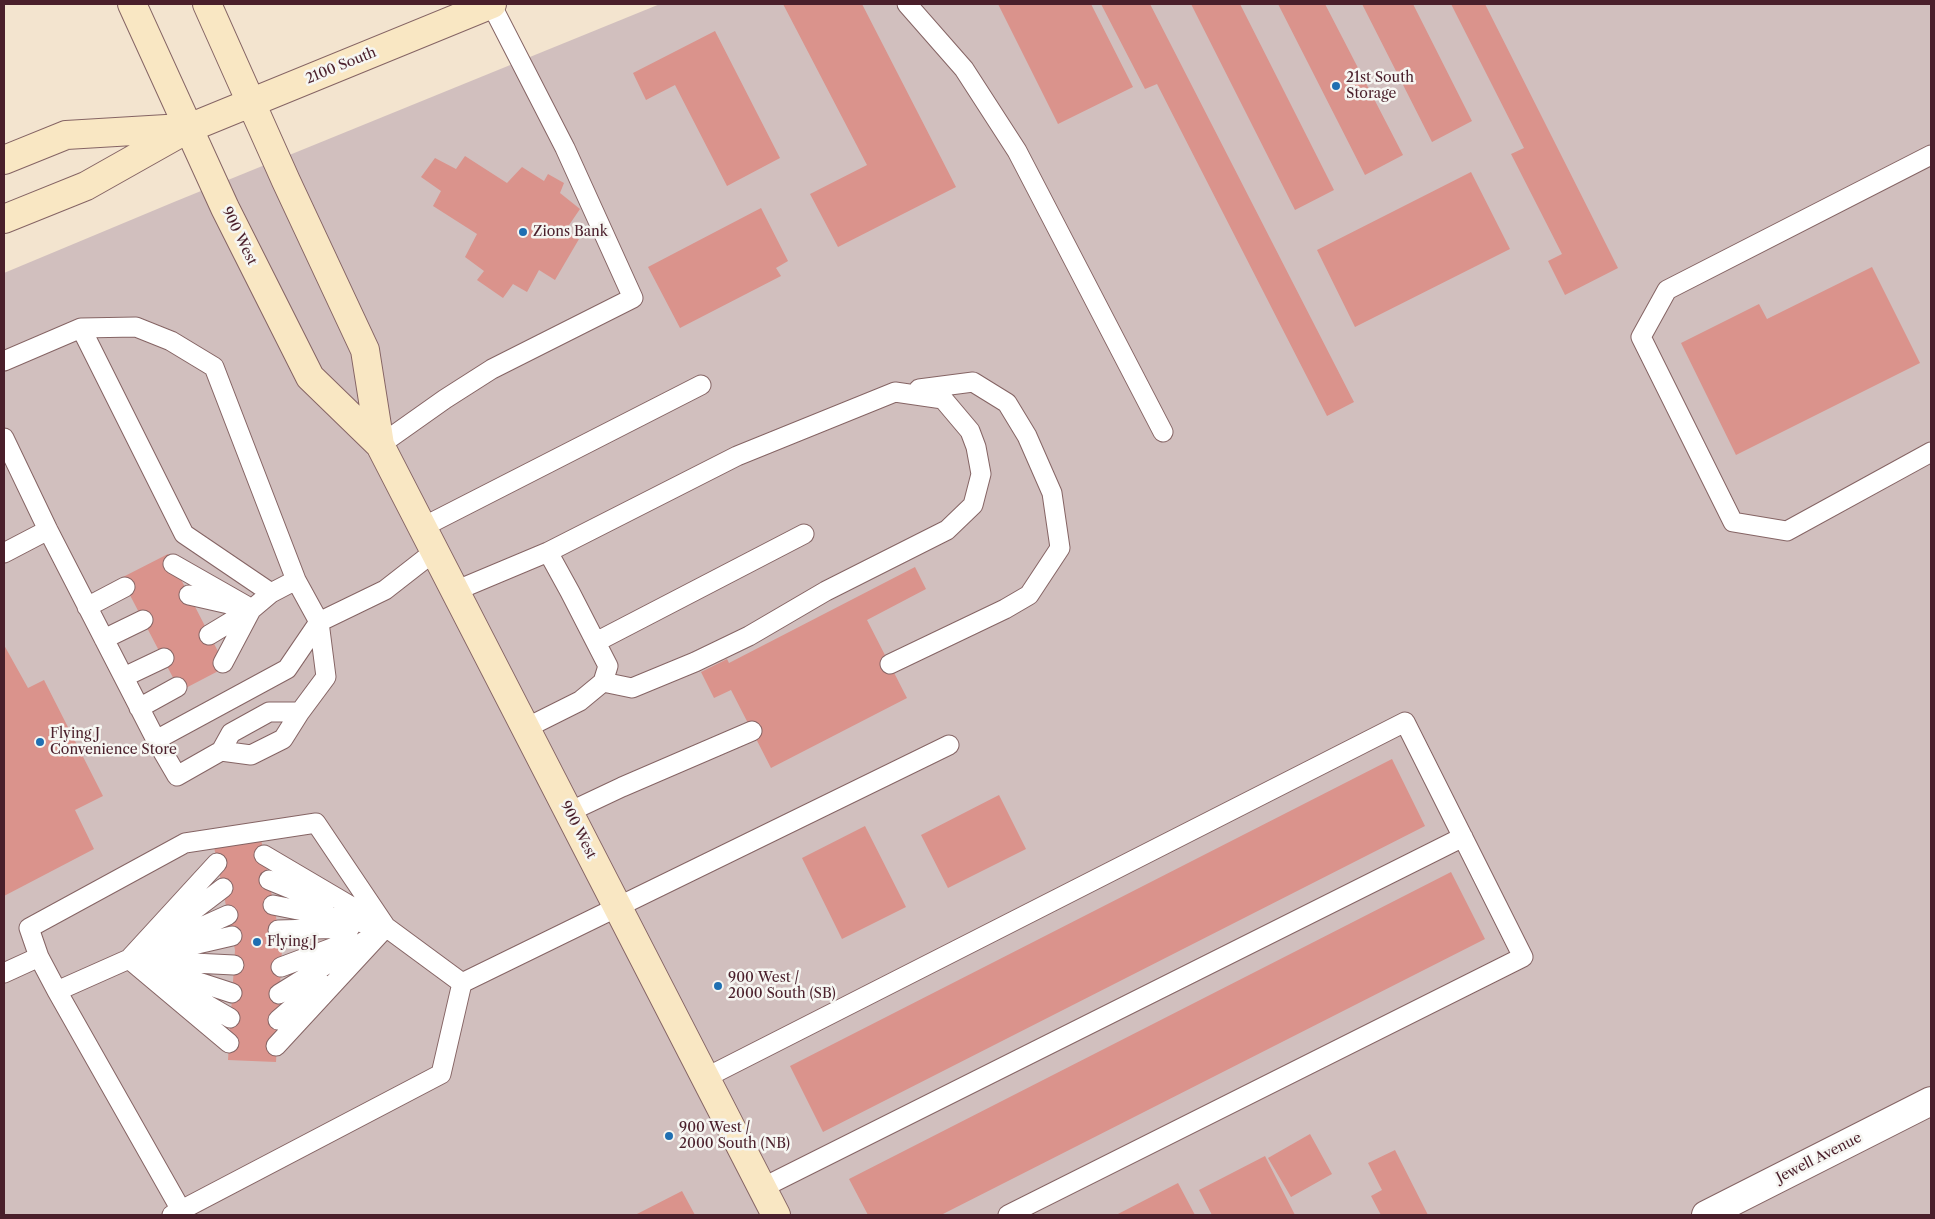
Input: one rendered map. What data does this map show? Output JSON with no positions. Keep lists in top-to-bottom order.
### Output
{
  "streets": {
    "main road": ["2100 South", "900 West"],
    "street": ["Jewell Avenue"]
  },
  "crossings": [
    ["2100 South", "900 West"]
  ],
  "places": [
    "21st South Storage",
    "Zions Bank",
    "Flying J Convenience Store",
    "Flying J",
    "900 West / 2000 South (SB)",
    "900 West / 2000 South (NB)"
  ]
}
